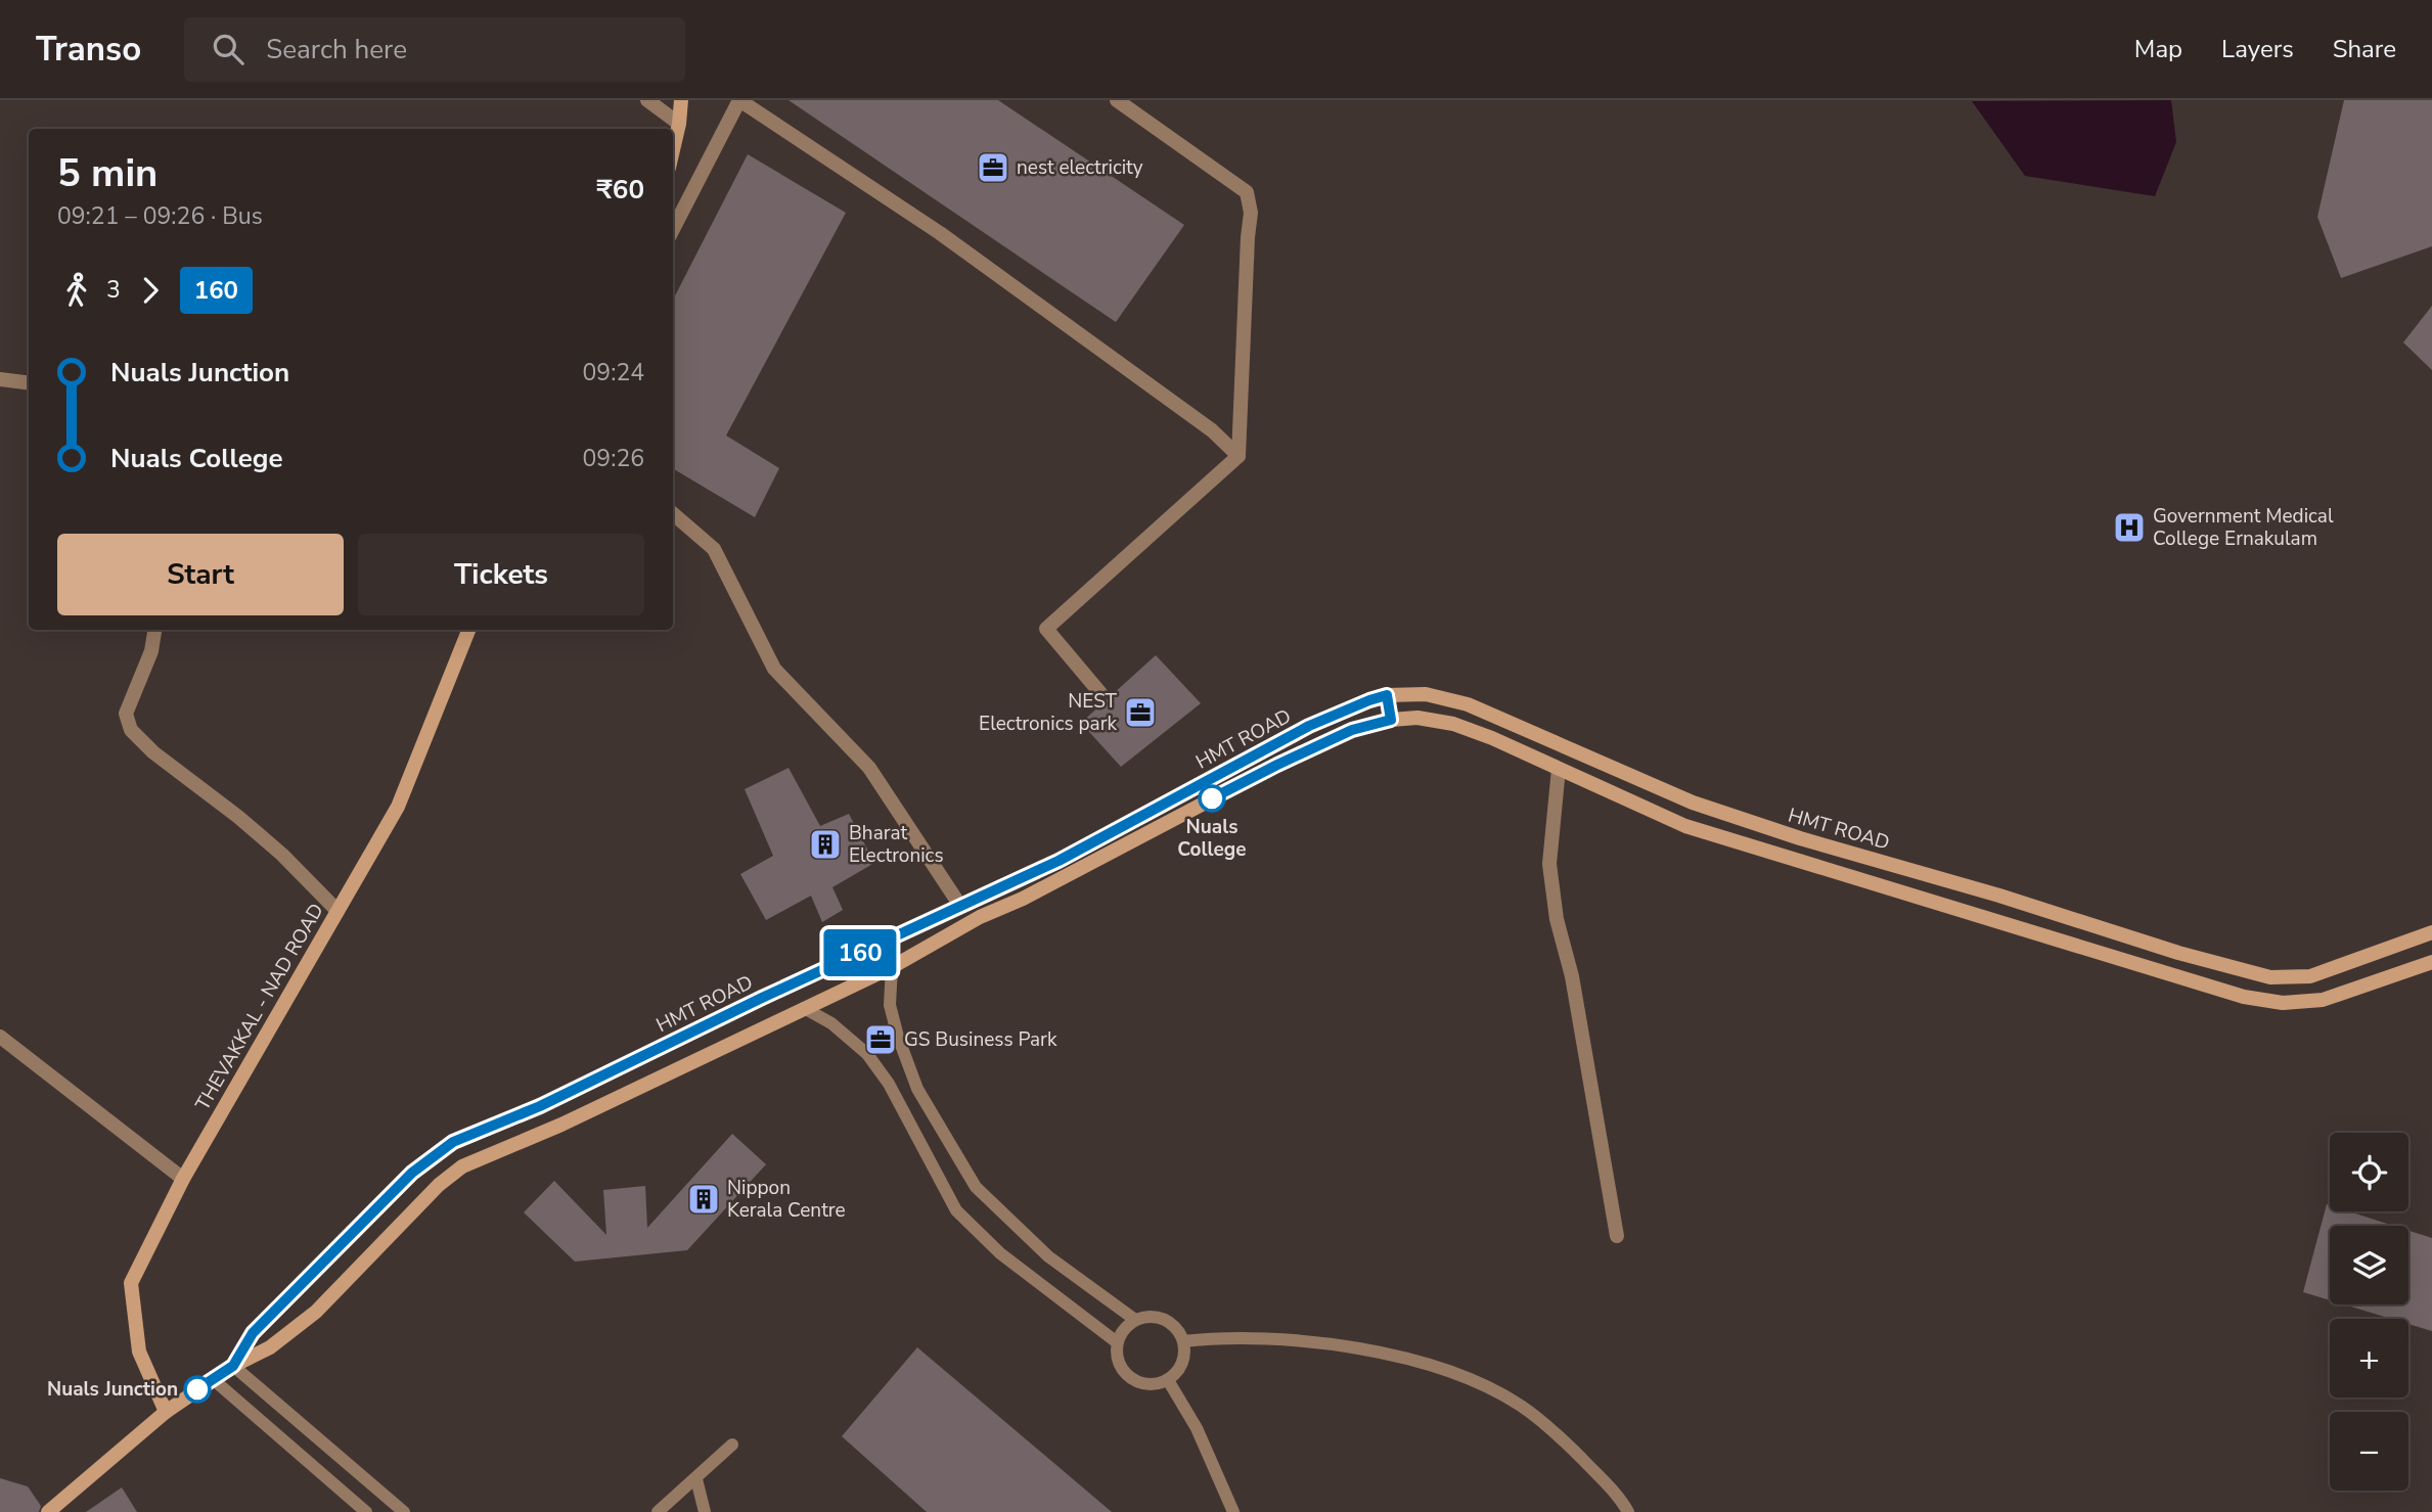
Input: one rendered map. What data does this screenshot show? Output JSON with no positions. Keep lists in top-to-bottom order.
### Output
{
  "streets": {
    "main road": ["HMT ROAD", "THEVAKKAL - NAD ROAD"]
  },
  "crossings": [
    ["HMT ROAD", "THEVAKKAL - NAD ROAD"]
  ],
  "places": {
    "office": ["nest electricity", "NEST Electronics park", "GS Business Park"],
    "hospital": ["Government Medical College Ernakulam"],
    "other": ["Nuals College", "Nuals Junction"],
    "building": ["Bharat Electronics", "Nippon Kerala Centre"]
  },
  "lines": ["bus line 160"],
  "page": {
    "header": "Transo",
    "search": "Search here",
    "nav": ["Map", "Layers", "Share"],
    "on_map": "160",
    "heading": ["5 min", "09:21 – 09:26 · Bus", "₹60"],
    "legs": ["3", "160"],
    "list": [
      {
        "name": "Nuals Junction",
        "value": "09:24"
      },
      {
        "name": "Nuals College",
        "value": "09:26"
      }
    ],
    "buttons": ["Start", "Tickets"],
    "map_buttons": ["+", "−"]
  }
}
